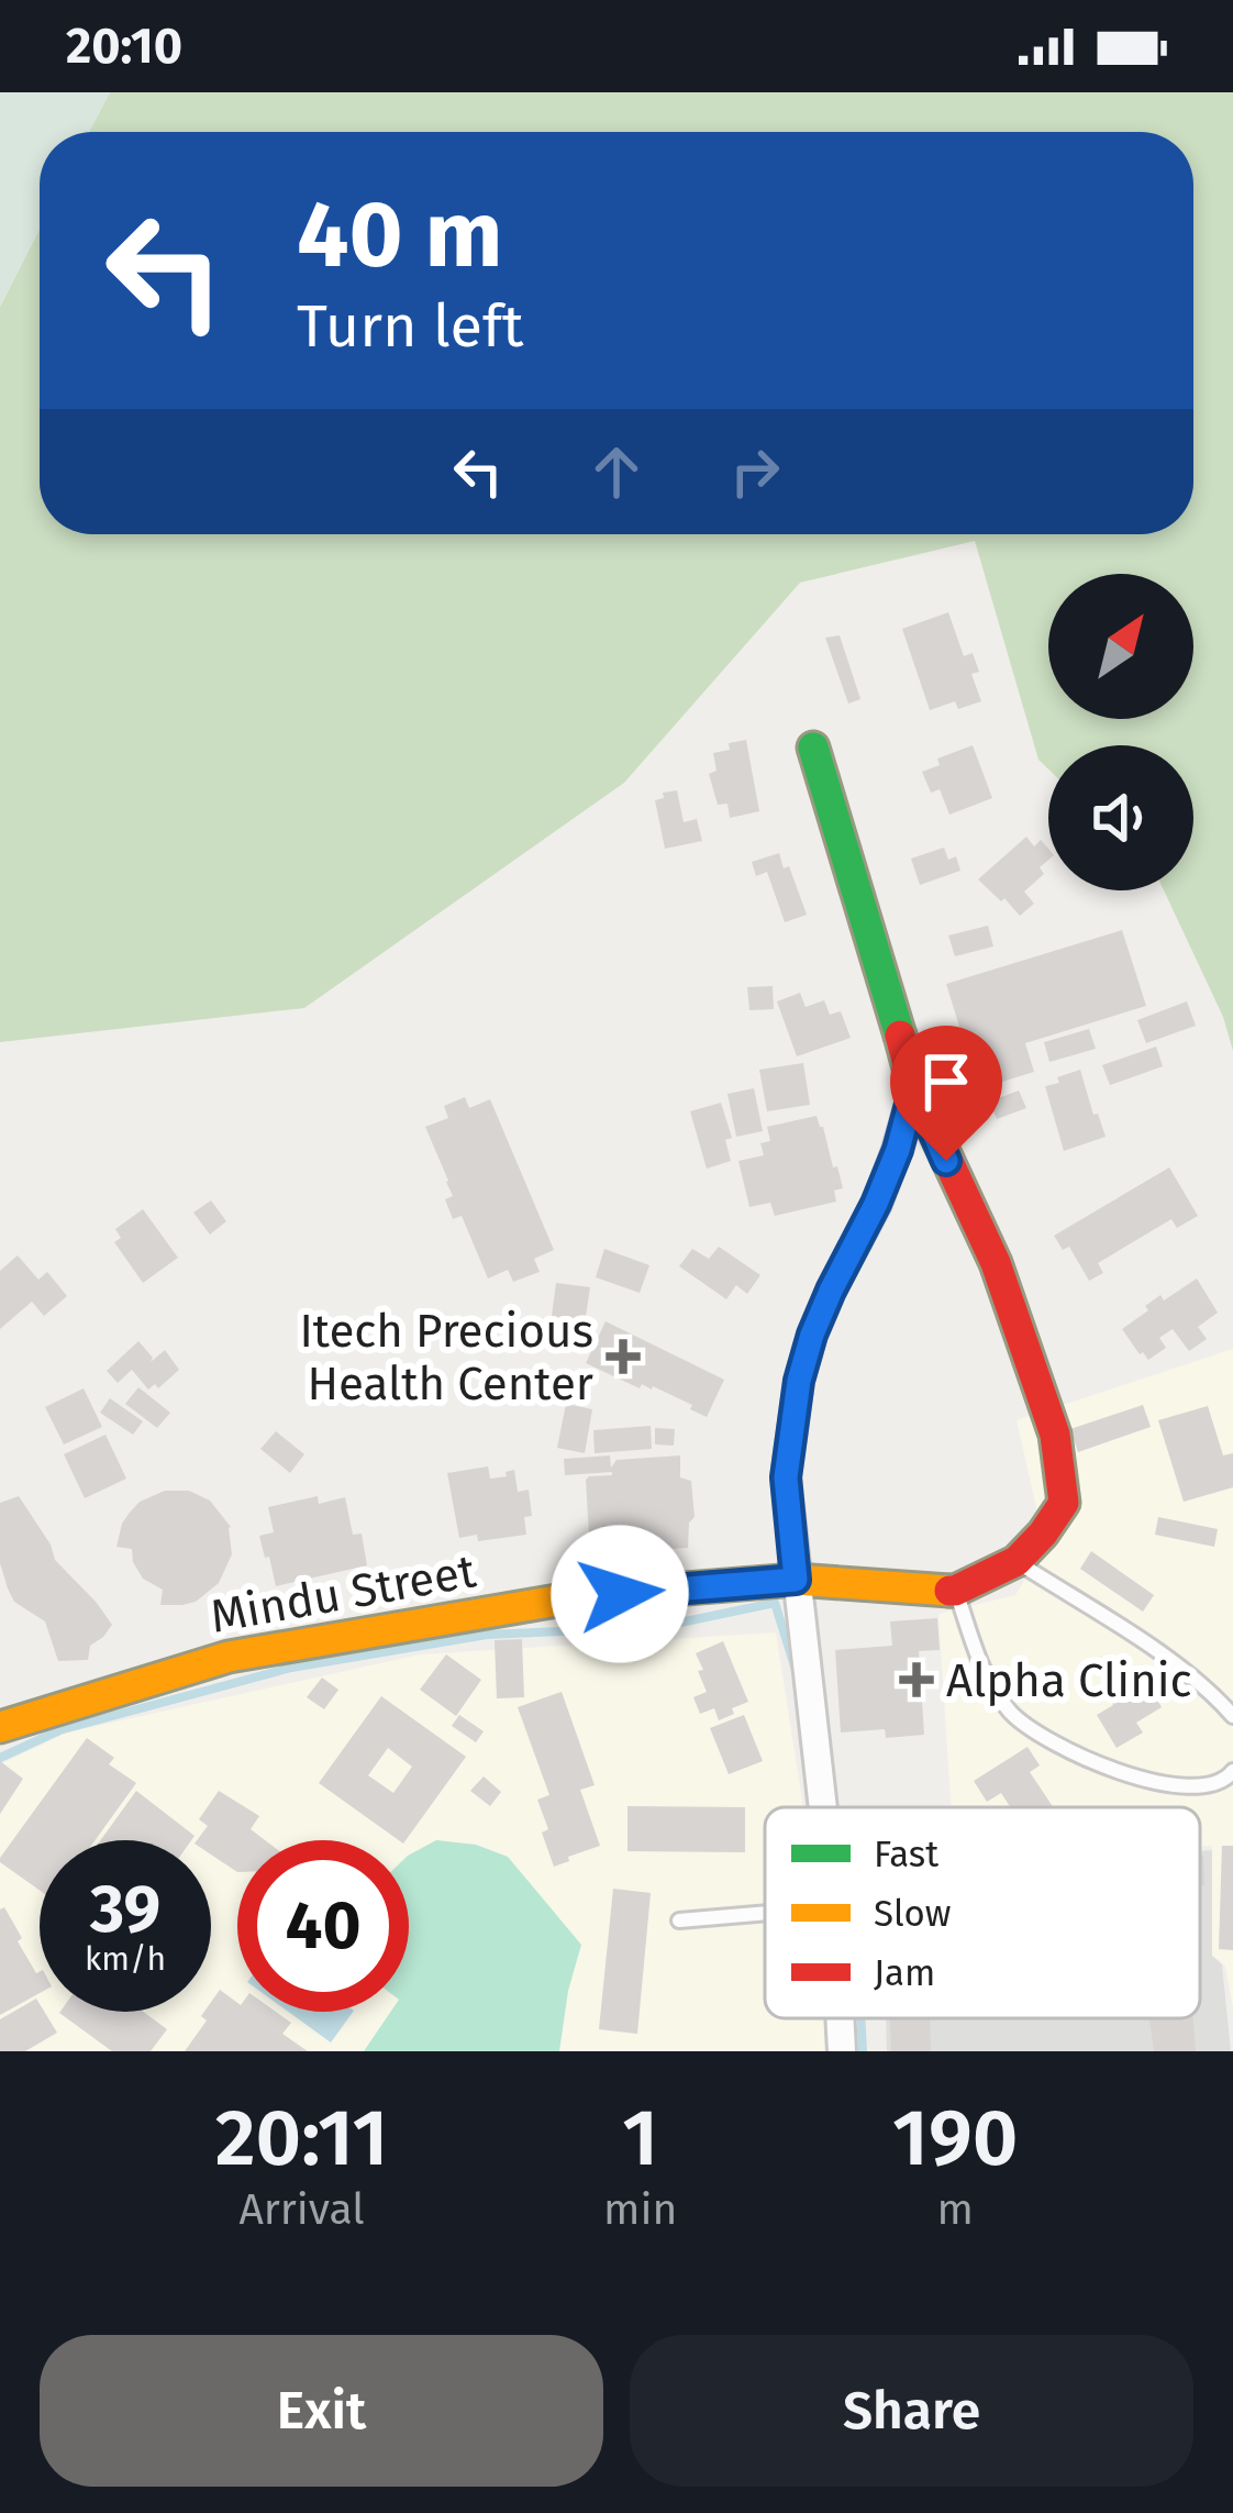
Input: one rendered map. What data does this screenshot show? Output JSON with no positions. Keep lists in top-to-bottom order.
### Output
{
  "streets": {
    "street": ["Mindu Street"]
  },
  "places": {
    "health": ["Itech Precious Health Center", "Alpha Clinic"]
  },
  "legend": ["Fast", "Slow", "Jam"],
  "north": "top right",
  "page": {
    "status": "20:10",
    "turn": ["40 m", "Turn left"],
    "speed": "39 km/h",
    "limit": "40",
    "eta": [
      "20:11",
      "Arrival",
      "1",
      "min",
      "190",
      "m"
    ],
    "buttons": ["Exit", "Share"]
  }
}
